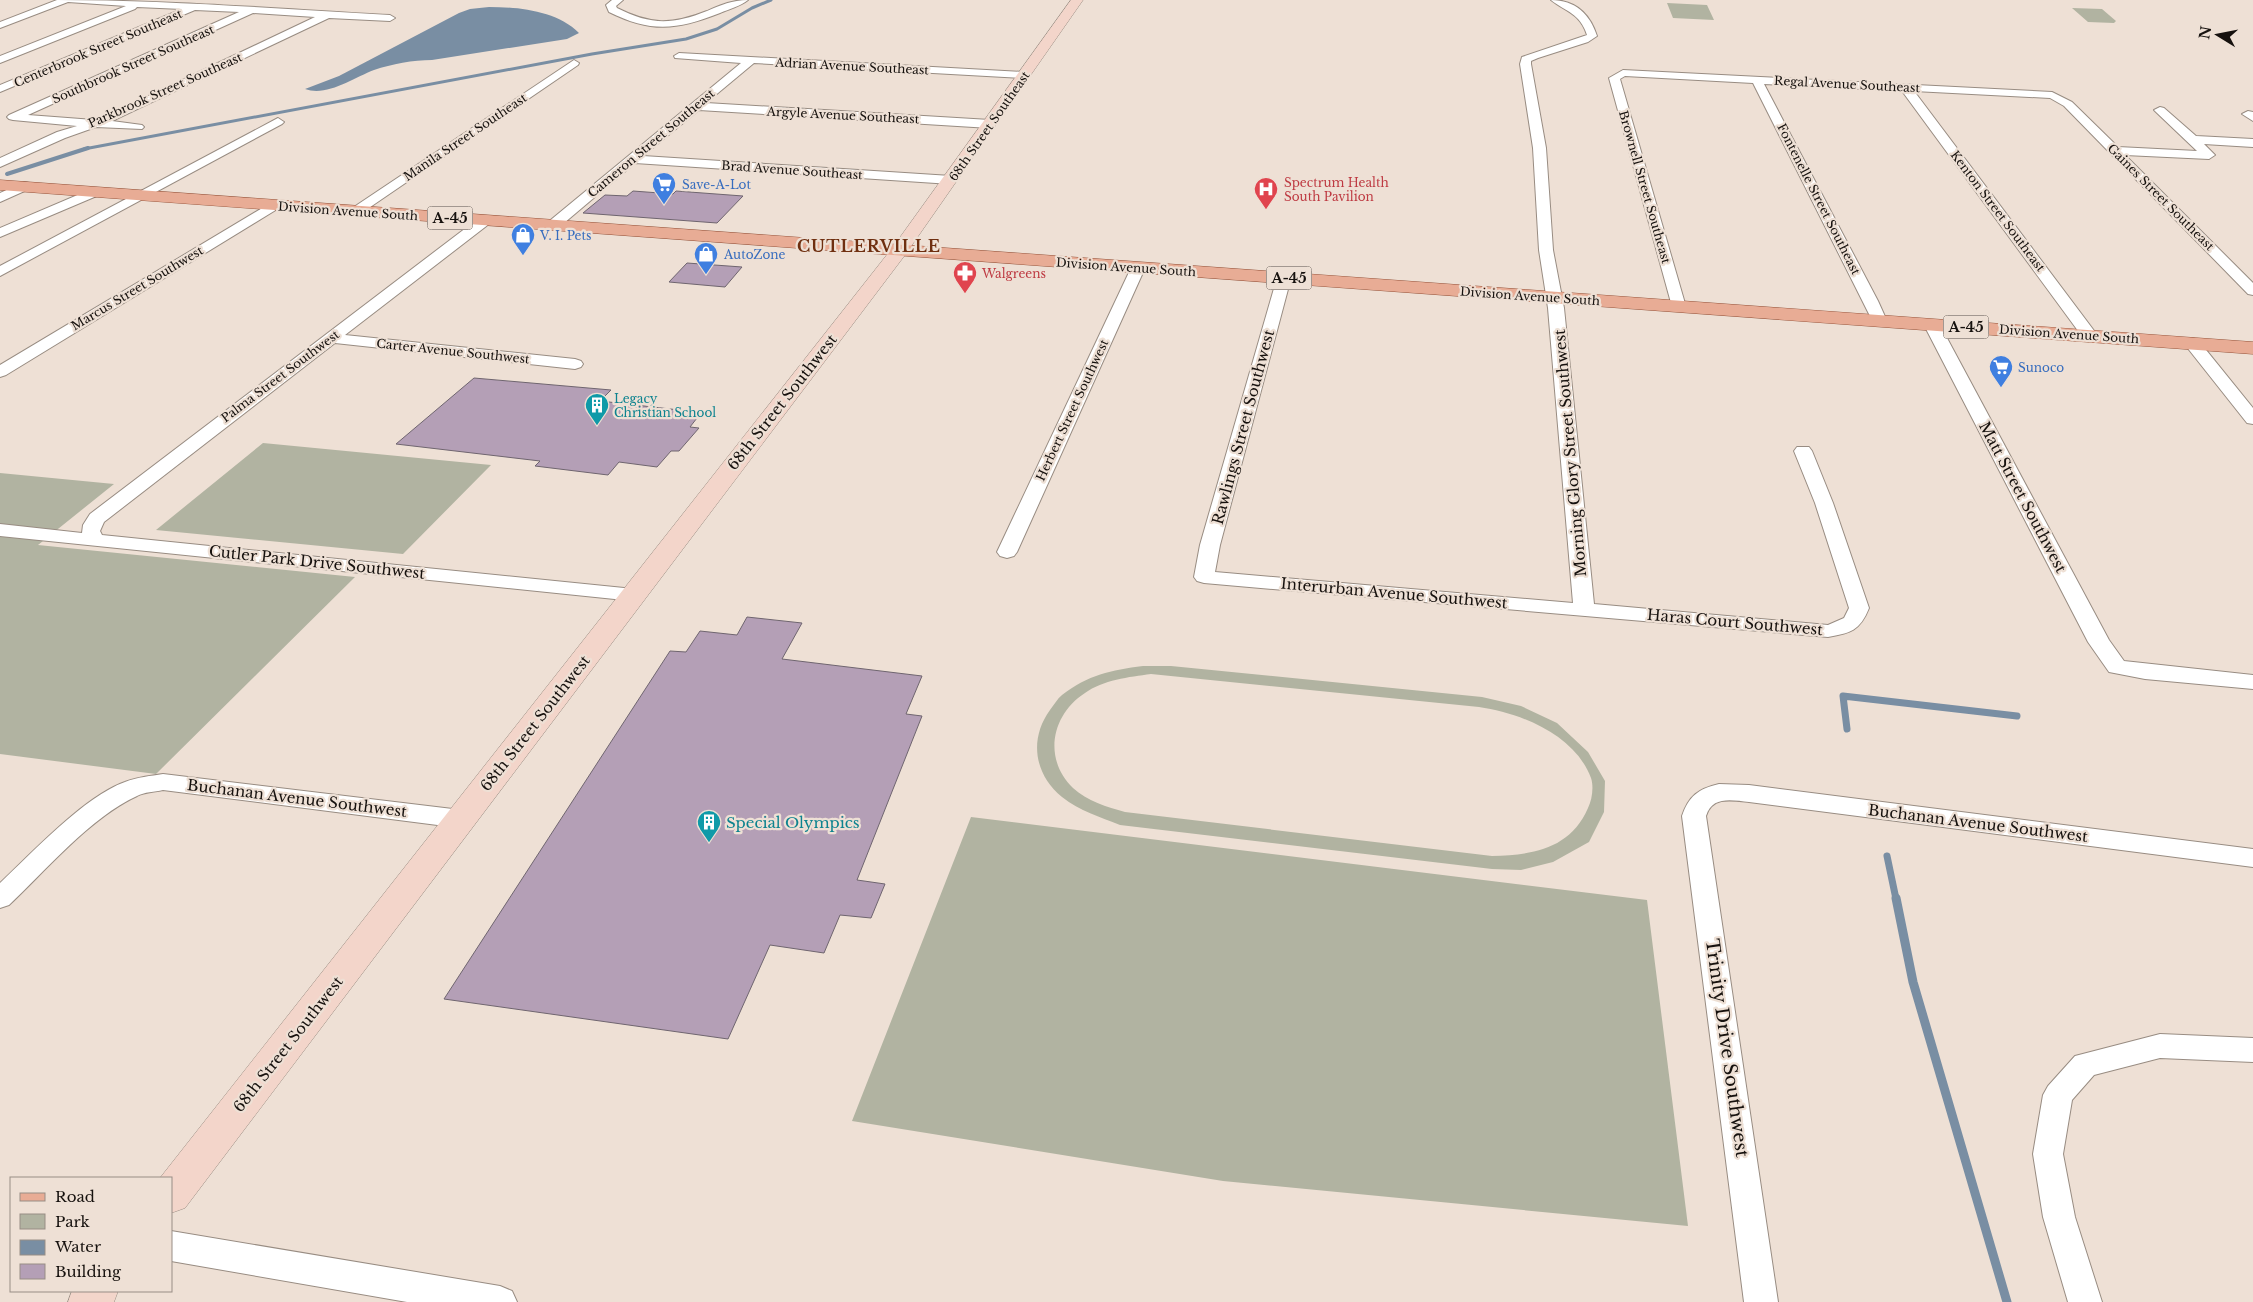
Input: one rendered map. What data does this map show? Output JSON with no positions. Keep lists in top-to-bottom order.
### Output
{
  "streets": {
    "main road": [
      "68th Street Southeast",
      "Division Avenue South",
      "A-45",
      "68th Street Southwest"
    ],
    "street": [
      "Centerbrook Street Southeast",
      "Southbrook Street Southeast",
      "Adrian Avenue Southeast",
      "Regal Avenue Southeast",
      "Parkbrook Street Southeast",
      "Argyle Avenue Southeast",
      "Manila Street Southeast",
      "Cameron Street Southeast",
      "Brad Avenue Southeast",
      "Brownell Street Southeast",
      "Gaines Street Southeast",
      "Fontenelle Street Southeast",
      "Kenton Street Southeast",
      "Marcus Street Southwest",
      "Carter Avenue Southwest",
      "Palma Street Southwest",
      "Herbert Street Southwest",
      "Rawlings Street Southwest",
      "Morning Glory Street Southwest",
      "Matt Street Southwest",
      "Cutler Park Drive Southwest",
      "Interurban Avenue Southwest",
      "Haras Court Southwest",
      "Buchanan Avenue Southwest",
      "Trinity Drive Southwest"
    ]
  },
  "crossings": [
    ["Adrian Avenue Southeast", "68th Street Southeast"],
    ["Adrian Avenue Southeast", "Cameron Street Southeast"],
    ["Regal Avenue Southeast", "Brownell Street Southeast"],
    ["Regal Avenue Southeast", "Gaines Street Southeast"],
    ["Regal Avenue Southeast", "Fontenelle Street Southeast"],
    ["Regal Avenue Southeast", "Kenton Street Southeast"],
    ["Argyle Avenue Southeast", "68th Street Southeast"],
    ["Argyle Avenue Southeast", "Cameron Street Southeast"],
    ["68th Street Southeast", "Brad Avenue Southeast"],
    ["68th Street Southeast", "Division Avenue South"],
    ["68th Street Southeast", "68th Street Southwest"],
    ["Manila Street Southeast", "Division Avenue South"],
    ["Cameron Street Southeast", "Brad Avenue Southeast"],
    ["Cameron Street Southeast", "Division Avenue South"],
    ["Brownell Street Southeast", "Division Avenue South"],
    ["Fontenelle Street Southeast", "Division Avenue South"],
    ["Division Avenue South", "Kenton Street Southeast"],
    ["Division Avenue South", "Marcus Street Southwest"],
    ["Division Avenue South", "Palma Street Southwest"],
    ["Division Avenue South", "68th Street Southwest"],
    ["Division Avenue South", "Herbert Street Southwest"],
    ["Division Avenue South", "Rawlings Street Southwest"],
    ["Division Avenue South", "Morning Glory Street Southwest"],
    ["Division Avenue South", "Matt Street Southwest"],
    ["Carter Avenue Southwest", "Palma Street Southwest"],
    ["Palma Street Southwest", "Cutler Park Drive Southwest"],
    ["68th Street Southwest", "Cutler Park Drive Southwest"],
    ["68th Street Southwest", "Buchanan Avenue Southwest"],
    ["Rawlings Street Southwest", "Interurban Avenue Southwest"],
    ["Morning Glory Street Southwest", "Interurban Avenue Southwest"],
    ["Morning Glory Street Southwest", "Haras Court Southwest"],
    ["Interurban Avenue Southwest", "Haras Court Southwest"],
    ["Buchanan Avenue Southwest", "Trinity Drive Southwest"]
  ],
  "districts": ["CUTLERVILLE"],
  "places": {
    "supermarket": ["Save-A-Lot", "Sunoco"],
    "hospital": ["Spectrum Health South Pavilion"],
    "shop": ["V. I. Pets", "AutoZone"],
    "pharmacy": ["Walgreens"],
    "building": ["Legacy Christian School", "Special Olympics"]
  },
  "legend": [
    "Road",
    "Park",
    "Water",
    "Building"
  ],
  "north": "left"
}
